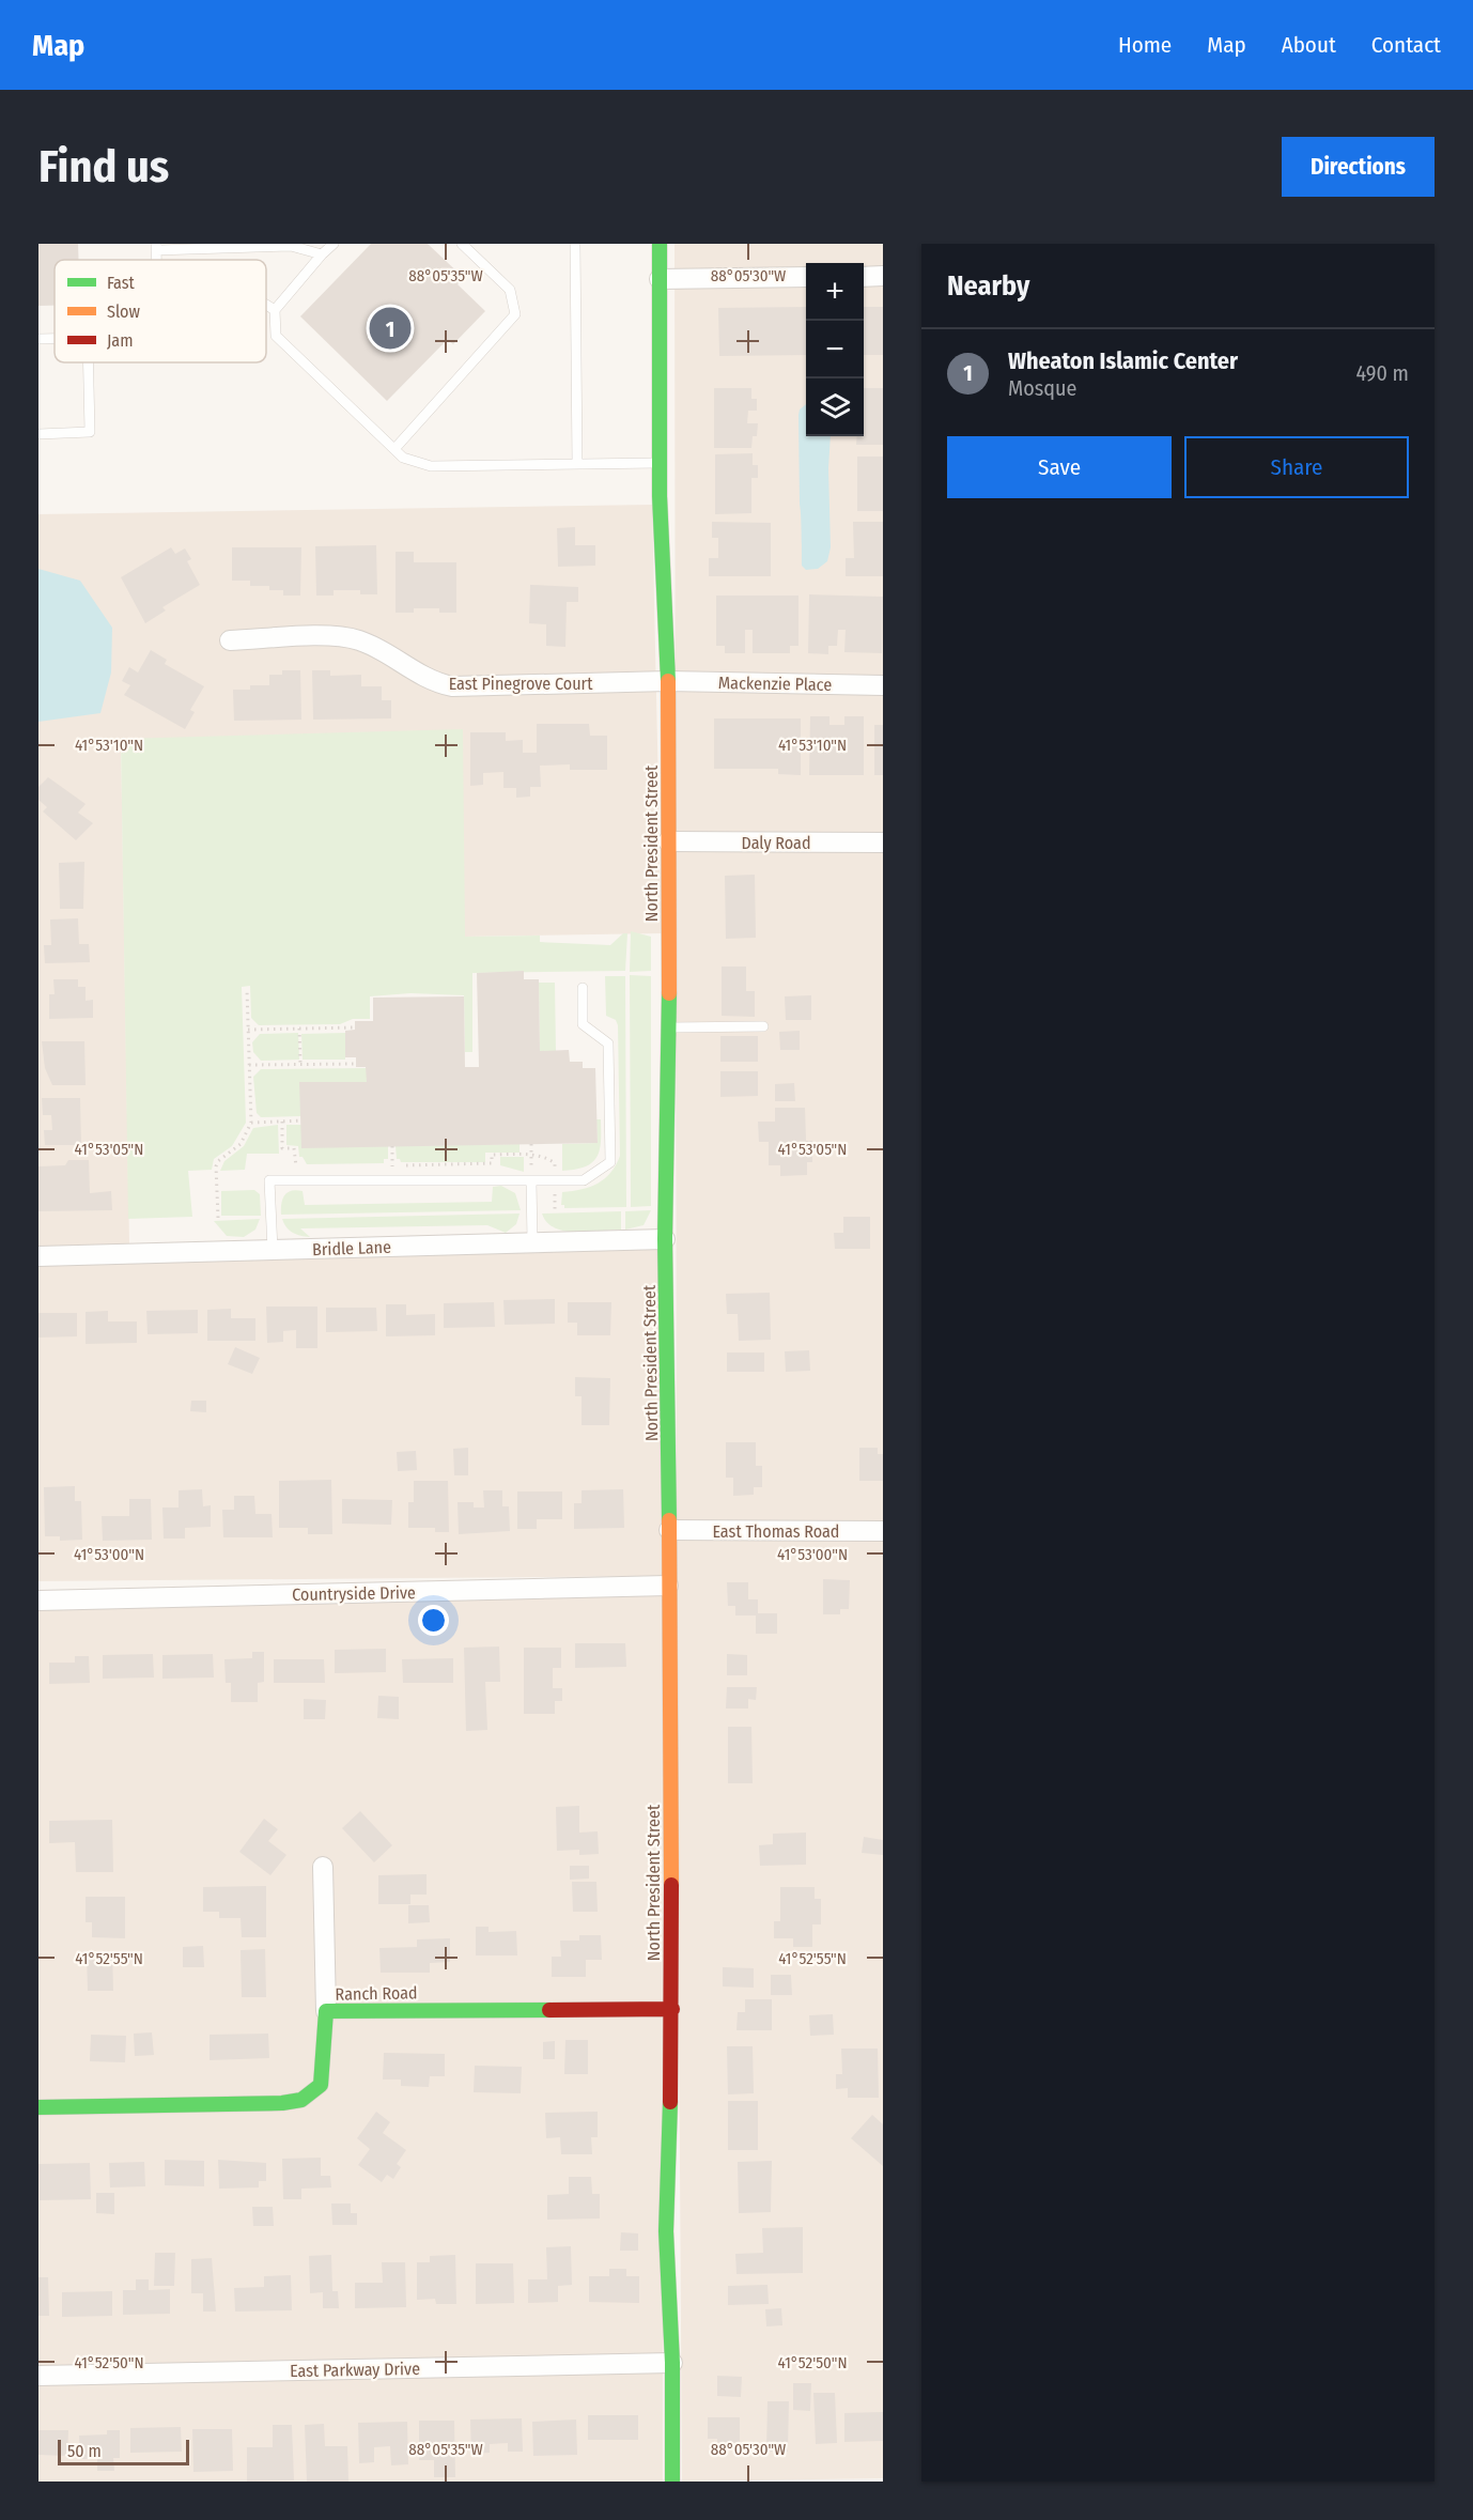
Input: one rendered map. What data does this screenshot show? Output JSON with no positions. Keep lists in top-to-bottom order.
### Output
{
  "streets": {
    "street": [
      "East Pinegrove Court",
      "Mackenzie Place",
      "Daly Road",
      "North President Street",
      "Bridle Lane",
      "East Thomas Road",
      "Countryside Drive",
      "Ranch Road",
      "East Parkway Drive"
    ]
  },
  "crossings": [
    ["East Pinegrove Court", "Mackenzie Place"],
    ["East Pinegrove Court", "North President Street"],
    ["Mackenzie Place", "North President Street"],
    ["Daly Road", "North President Street"],
    ["North President Street", "Bridle Lane"],
    ["North President Street", "East Thomas Road"],
    ["North President Street", "Countryside Drive"],
    ["North President Street", "Ranch Road"],
    ["North President Street", "East Parkway Drive"]
  ],
  "legend": ["Fast", "Slow", "Jam"],
  "scale_bar": "50 m",
  "page": {
    "header": "Map",
    "nav": [
      "Home",
      "Map",
      "About",
      "Contact"
    ],
    "buttons": [
      "Directions",
      ["Save", "Share"]
    ],
    "title": "Find us",
    "heading": "Nearby",
    "map_buttons": ["+", "−"],
    "pins": "1",
    "list": [
      {
        "mark": "1",
        "name": "Wheaton Islamic Center",
        "note": "Mosque",
        "value": "490 m"
      }
    ],
    "scale": "50 m"
  },
  "coordinates": [
    "88°05'35\"W",
    "88°05'30\"W",
    "41°53'10\"N",
    "41°53'05\"N",
    "41°53'00\"N",
    "41°52'55\"N",
    "41°52'50\"N"
  ]
}
